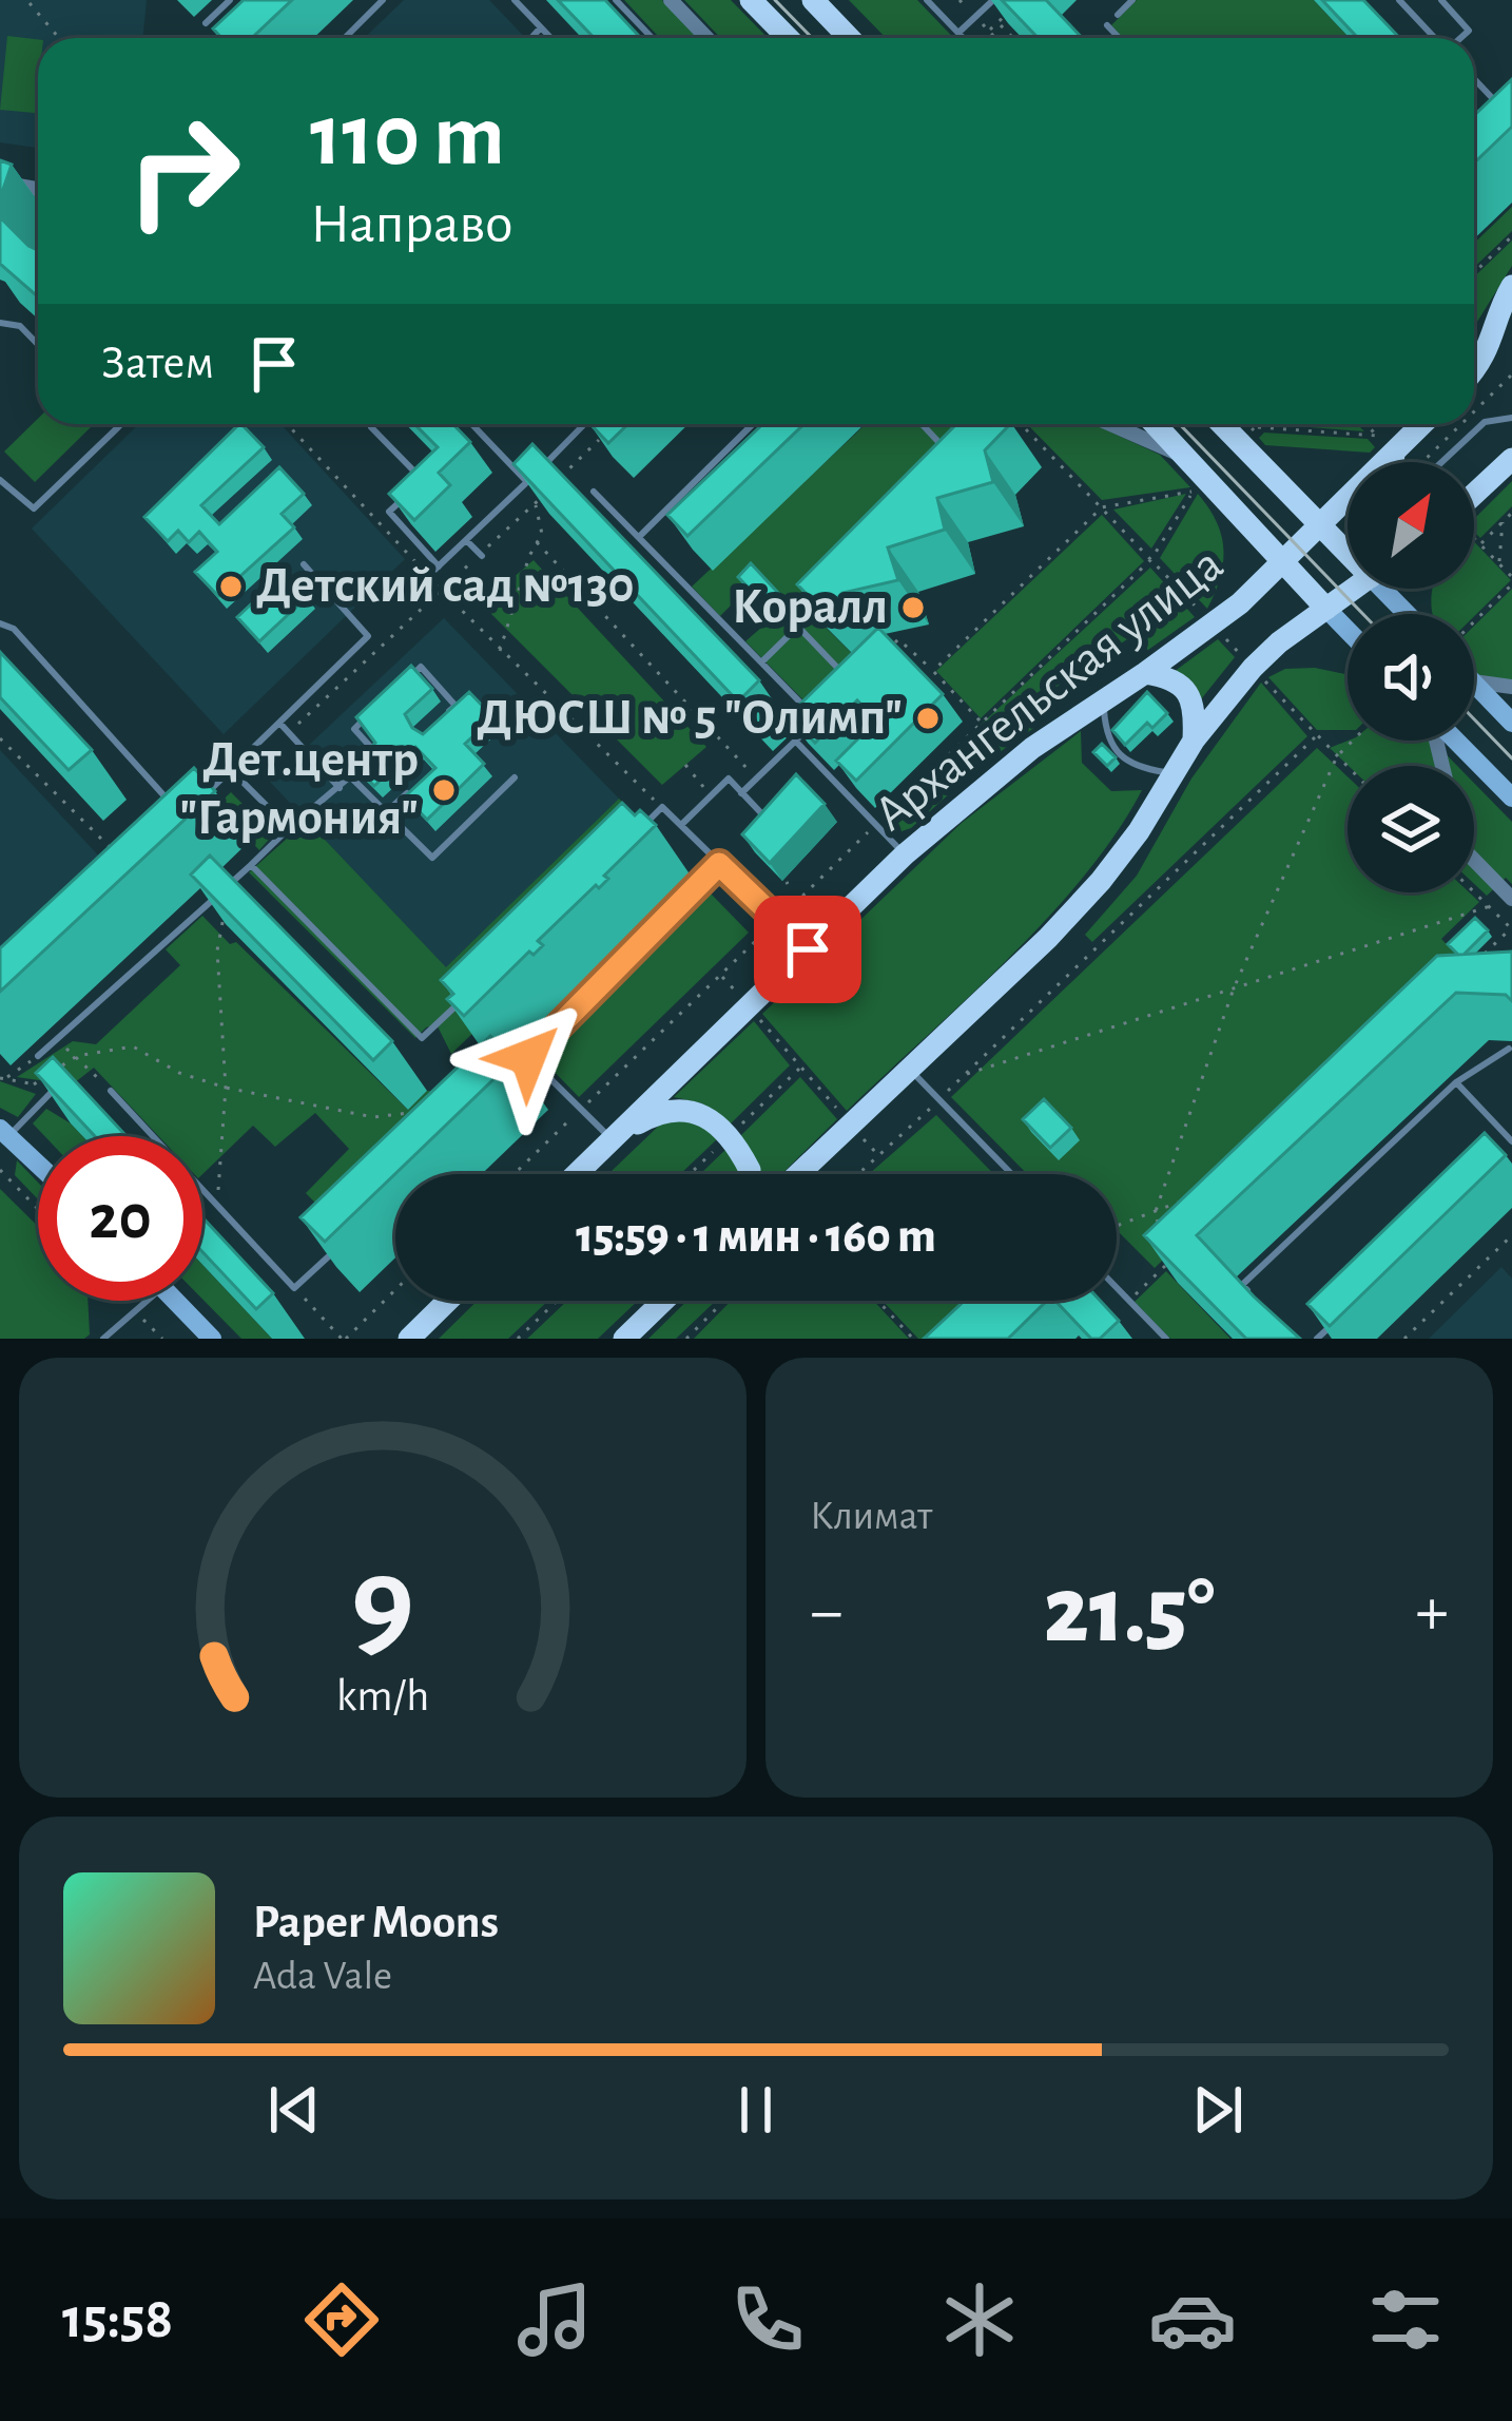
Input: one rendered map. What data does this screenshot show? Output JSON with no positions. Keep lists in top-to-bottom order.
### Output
{
  "streets": {
    "main road": ["Архангельская улица"]
  },
  "places": [
    "Детский сад №130",
    "Коралл",
    "ДЮСШ № 5 \"Олимп\"",
    "Дет.центр \"Гармония\""
  ],
  "north": "top right",
  "page": {
    "turn": ["110 m", "Направо"],
    "then": "Затем",
    "limit": "20",
    "trip": "15:59 · 1 мин · 160 m",
    "tile": "Климат",
    "heat": ["−", "21.5°", "+"],
    "song": ["Paper Moons", "Ada Vale"],
    "tabs": "15:58",
    "gauge": ["9", "km/h"]
  }
}
